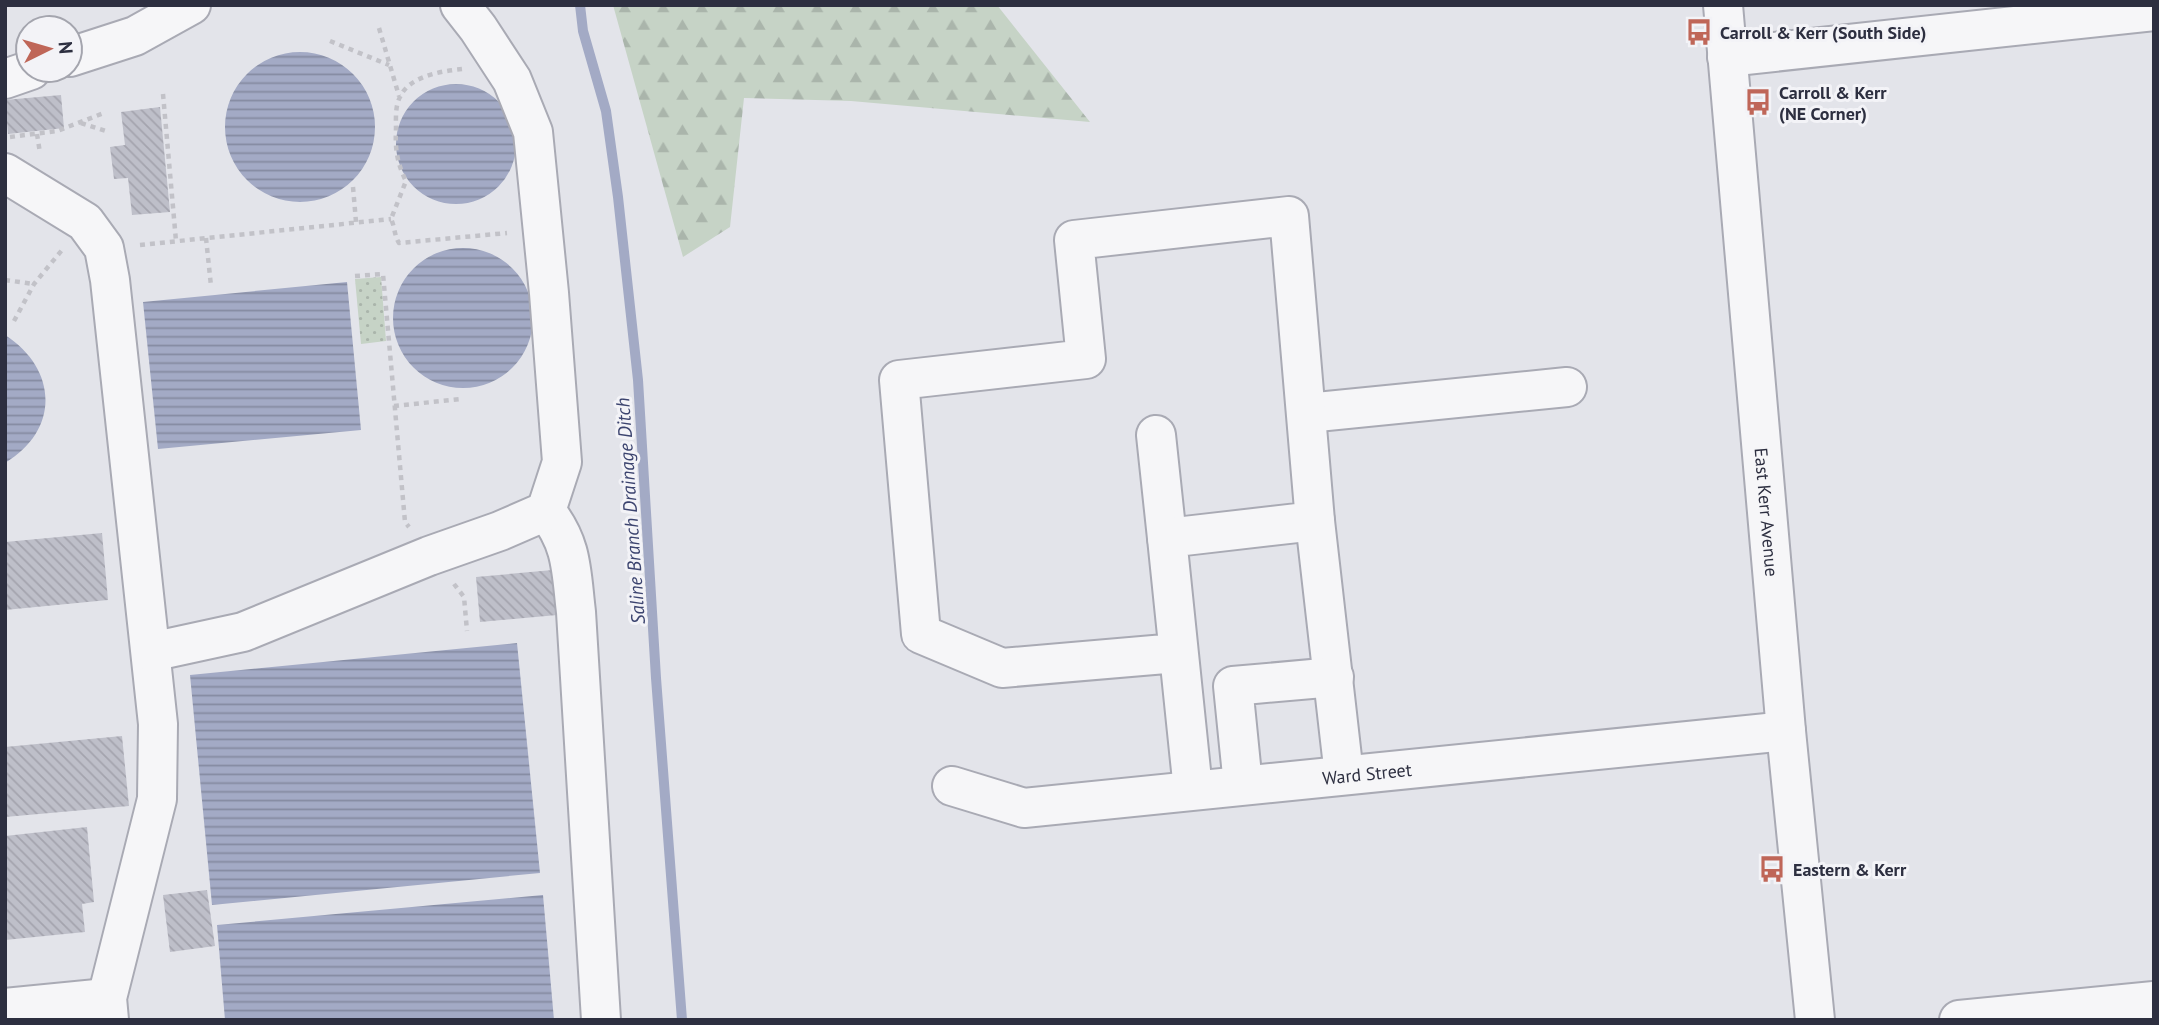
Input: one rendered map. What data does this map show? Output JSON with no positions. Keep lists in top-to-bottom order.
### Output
{
  "streets": {
    "street": ["East Kerr Avenue", "Ward Street"]
  },
  "crossings": [
    ["East Kerr Avenue", "Ward Street"]
  ],
  "water": ["Saline Branch Drainage Ditch"],
  "places": {
    "bus stop": ["Carroll & Kerr (South Side)", "Carroll & Kerr (NE Corner)", "Eastern & Kerr"]
  },
  "north": "right"
}
